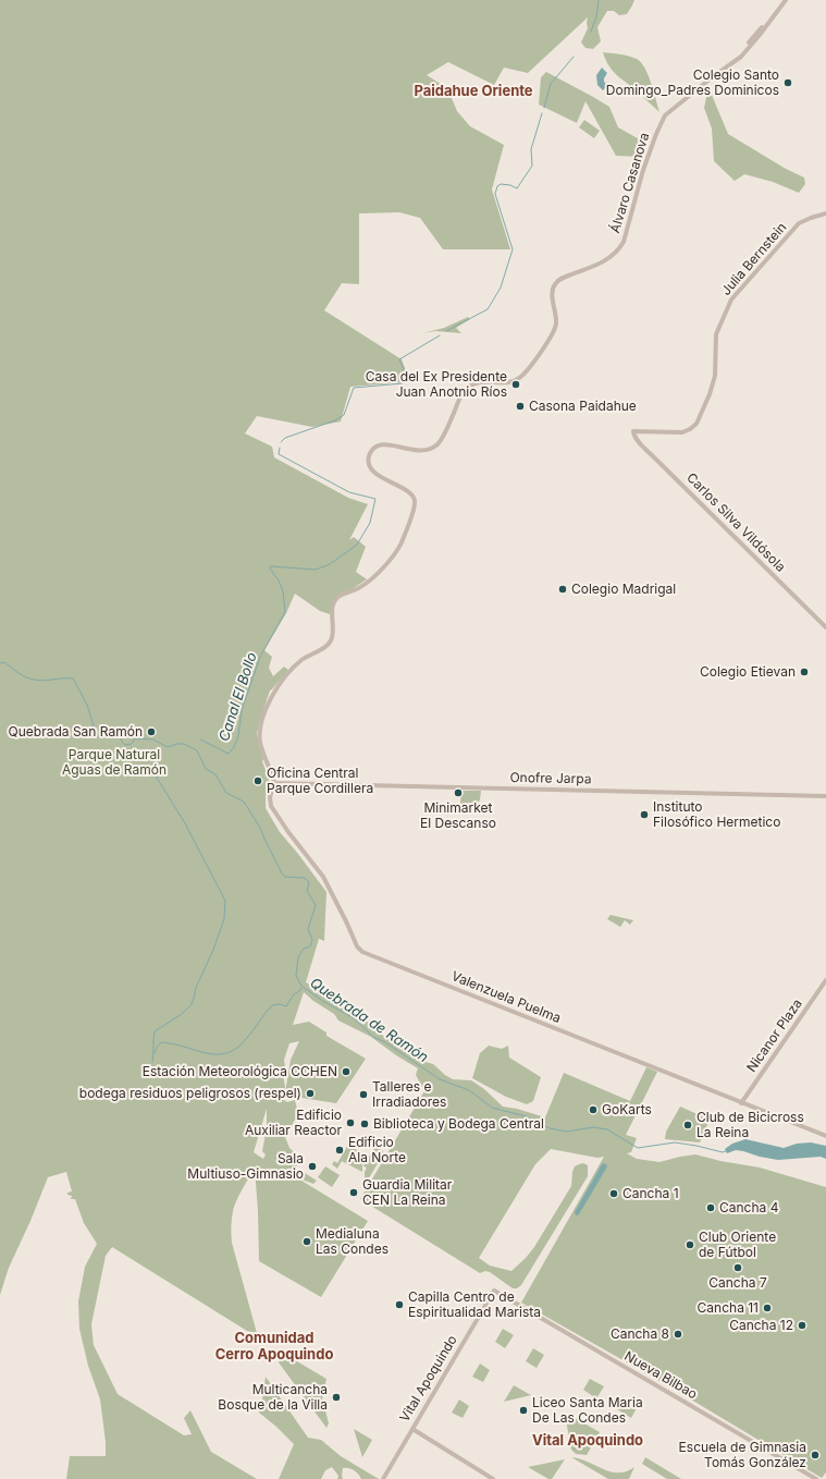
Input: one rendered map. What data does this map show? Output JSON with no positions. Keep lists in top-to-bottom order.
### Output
{
  "streets": {
    "street": [
      "Álvaro Casanova",
      "Julia Bernstein",
      "Carlos Silva Vildósola",
      "Onofre Jarpa",
      "Valenzuela Puelma",
      "Nicanor Plaza",
      "Nueva Bilbao",
      "Vital Apoquindo"
    ]
  },
  "crossings": [
    ["Álvaro Casanova", "Onofre Jarpa"],
    ["Álvaro Casanova", "Valenzuela Puelma"],
    ["Julia Bernstein", "Carlos Silva Vildósola"],
    ["Onofre Jarpa", "Valenzuela Puelma"],
    ["Valenzuela Puelma", "Nicanor Plaza"],
    ["Nueva Bilbao", "Vital Apoquindo"]
  ],
  "districts": ["Paidahue Oriente", "Comunidad Cerro Apoquindo", "Vital Apoquindo"],
  "water": ["Canal El Bollo", "Quebrada de Ramón"],
  "parks": ["Parque Natural Aguas de Ramón"],
  "places": [
    "Colegio Santo Domingo_Padres Dominicos",
    "Casa del Ex Presidente Juan Anotnio Ríos",
    "Casona Paidahue",
    "Colegio Madrigal",
    "Colegio Etievan",
    "Quebrada San Ramón",
    "Oficina Central Parque Cordillera",
    "Minimarket El Descanso",
    "Instituto Filosófico Hermetico",
    "Estación Meteorológica CCHEN",
    "bodega residuos peligrosos (respel)",
    "Talleres e Irradiadores",
    "GoKarts",
    "Edificio Auxiliar Reactor",
    "Biblioteca y Bodega Central",
    "Club de Bicicross La Reina",
    "Edificio Ala Norte",
    "Sala Multiuso-Gimnasio",
    "Guardia Militar CEN La Reina",
    "Cancha 1",
    "Cancha 4",
    "Medialuna Las Condes",
    "Club Oriente de Fútbol",
    "Cancha 7",
    "Capilla Centro de Espiritualidad Marista",
    "Cancha 11",
    "Cancha 12",
    "Cancha 8",
    "Multicancha Bosque de la Villa",
    "Liceo Santa Maria De Las Condes",
    "Escuela de Gimnasia Tomás González"
  ]
}
